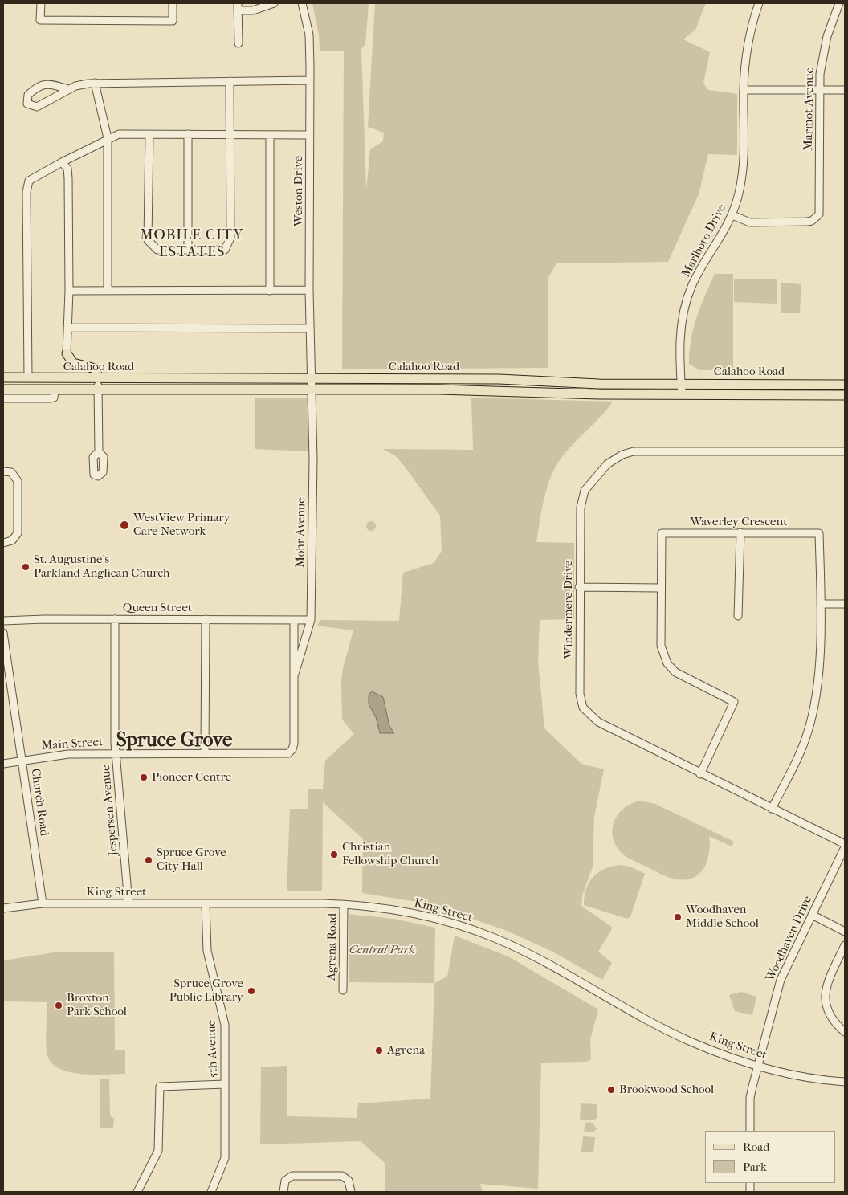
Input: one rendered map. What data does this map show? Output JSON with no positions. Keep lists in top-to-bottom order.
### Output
{
  "streets": {
    "main road": ["Calahoo Road"],
    "street": [
      "Marmot Avenue",
      "Weston Drive",
      "Marlboro Drive",
      "Waverley Crescent",
      "Mohr Avenue",
      "Queen Street",
      "Windermere Drive",
      "Main Street",
      "Church Road",
      "Jespersen Avenue",
      "King Street",
      "Woodhaven Drive",
      "Agrena Road",
      "5th Avenue"
    ]
  },
  "crossings": [
    ["Marmot Avenue", "Marlboro Drive"],
    ["Weston Drive", "Calahoo Road"],
    ["Weston Drive", "Mohr Avenue"],
    ["Marlboro Drive", "Calahoo Road"],
    ["Calahoo Road", "Mohr Avenue"],
    ["Waverley Crescent", "Windermere Drive"],
    ["Mohr Avenue", "Queen Street"],
    ["Mohr Avenue", "Main Street"],
    ["Queen Street", "Jespersen Avenue"],
    ["Windermere Drive", "Woodhaven Drive"],
    ["Main Street", "Church Road"],
    ["Main Street", "Jespersen Avenue"],
    ["Church Road", "King Street"],
    ["Jespersen Avenue", "King Street"],
    ["King Street", "Woodhaven Drive"],
    ["King Street", "Agrena Road"],
    ["King Street", "5th Avenue"]
  ],
  "districts": ["MOBILE CITY ESTATES", "Spruce Grove"],
  "parks": ["Central Park"],
  "places": [
    "WestView Primary Care Network",
    "St. Augustine’s Parkland Anglican Church",
    "Pioneer Centre",
    "Christian Fellowship Church",
    "Spruce Grove City Hall",
    "Woodhaven Middle School",
    "Spruce Grove Public Library",
    "Broxton Park School",
    "Agrena",
    "Brookwood School"
  ],
  "legend": ["Road", "Park"]
}
